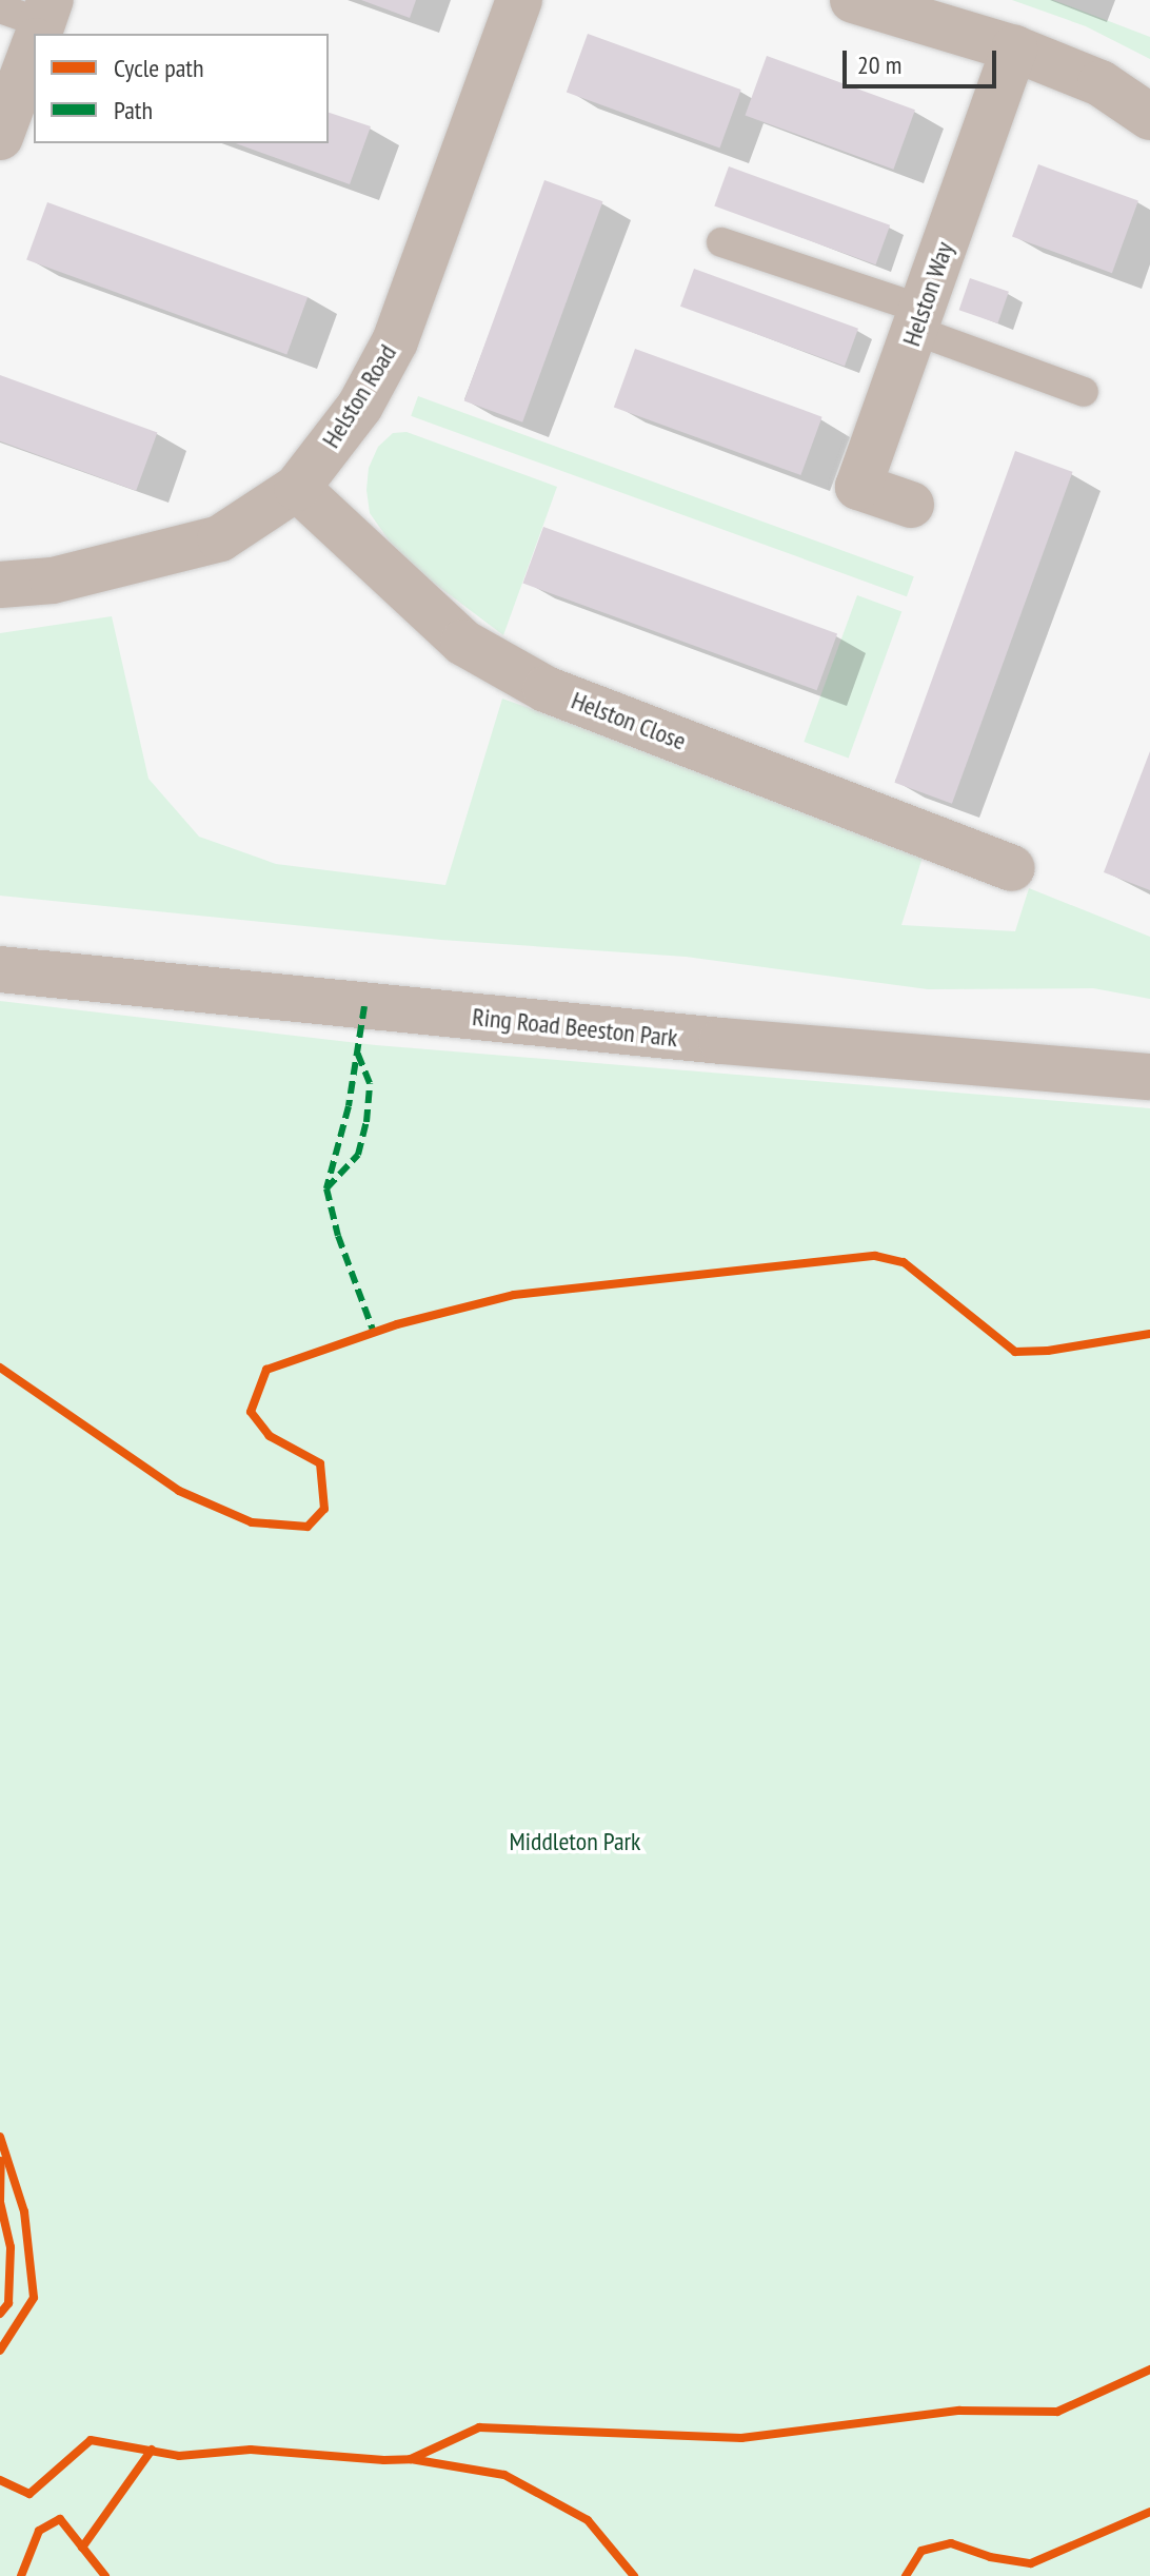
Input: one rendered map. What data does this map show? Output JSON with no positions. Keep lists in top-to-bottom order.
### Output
{
  "streets": {
    "street": [
      "Helston Way",
      "Helston Road",
      "Helston Close",
      "Ring Road Beeston Park"
    ]
  },
  "crossings": [
    ["Helston Road", "Helston Close"]
  ],
  "parks": ["Middleton Park"],
  "legend": ["Cycle path", "Path"],
  "scale_bar": "20 m"
}
